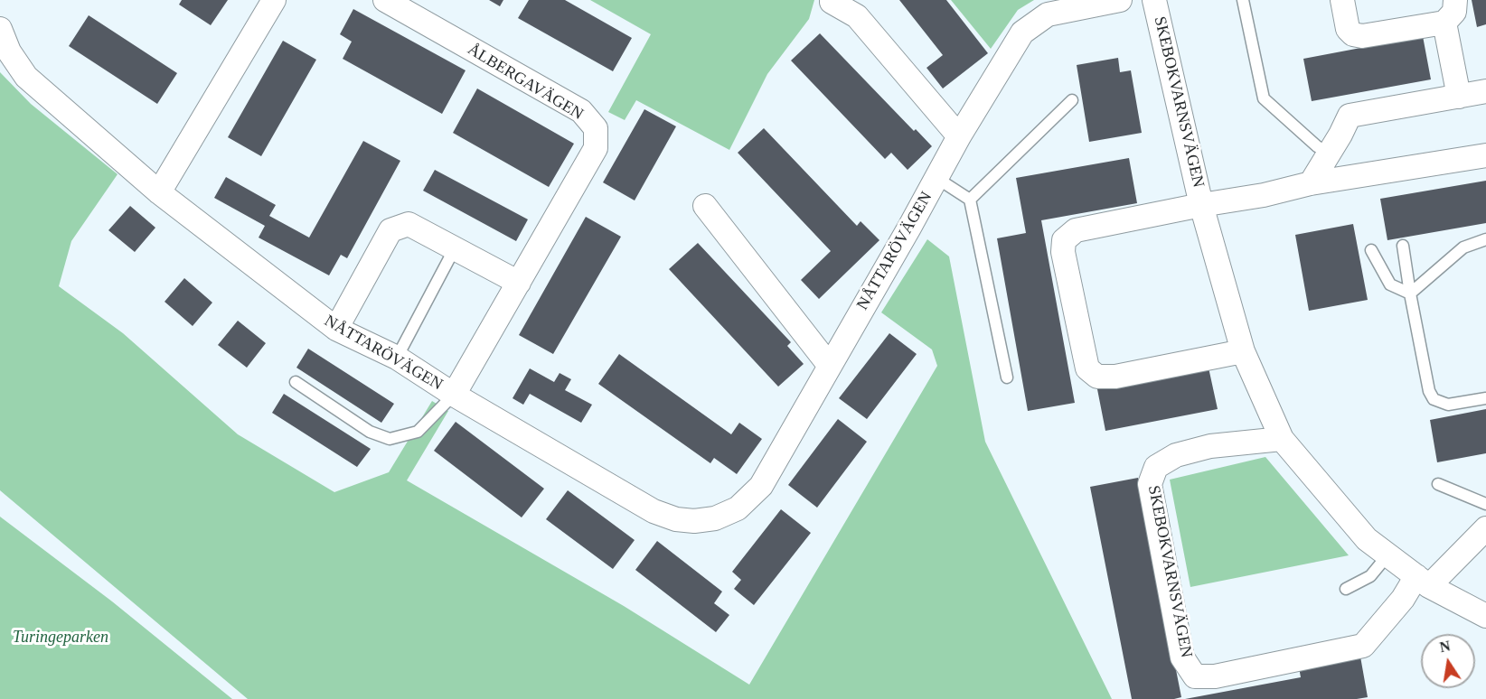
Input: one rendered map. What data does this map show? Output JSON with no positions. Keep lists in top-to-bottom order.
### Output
{
  "streets": {
    "street": ["ÅLBERGAVÄGEN", "SKEBOKVARNSVÄGEN", "NÅTTARÖVÄGEN"]
  },
  "crossings": [
    ["ÅLBERGAVÄGEN", "NÅTTARÖVÄGEN"]
  ],
  "parks": ["Turingeparken"],
  "north": "top"
}
